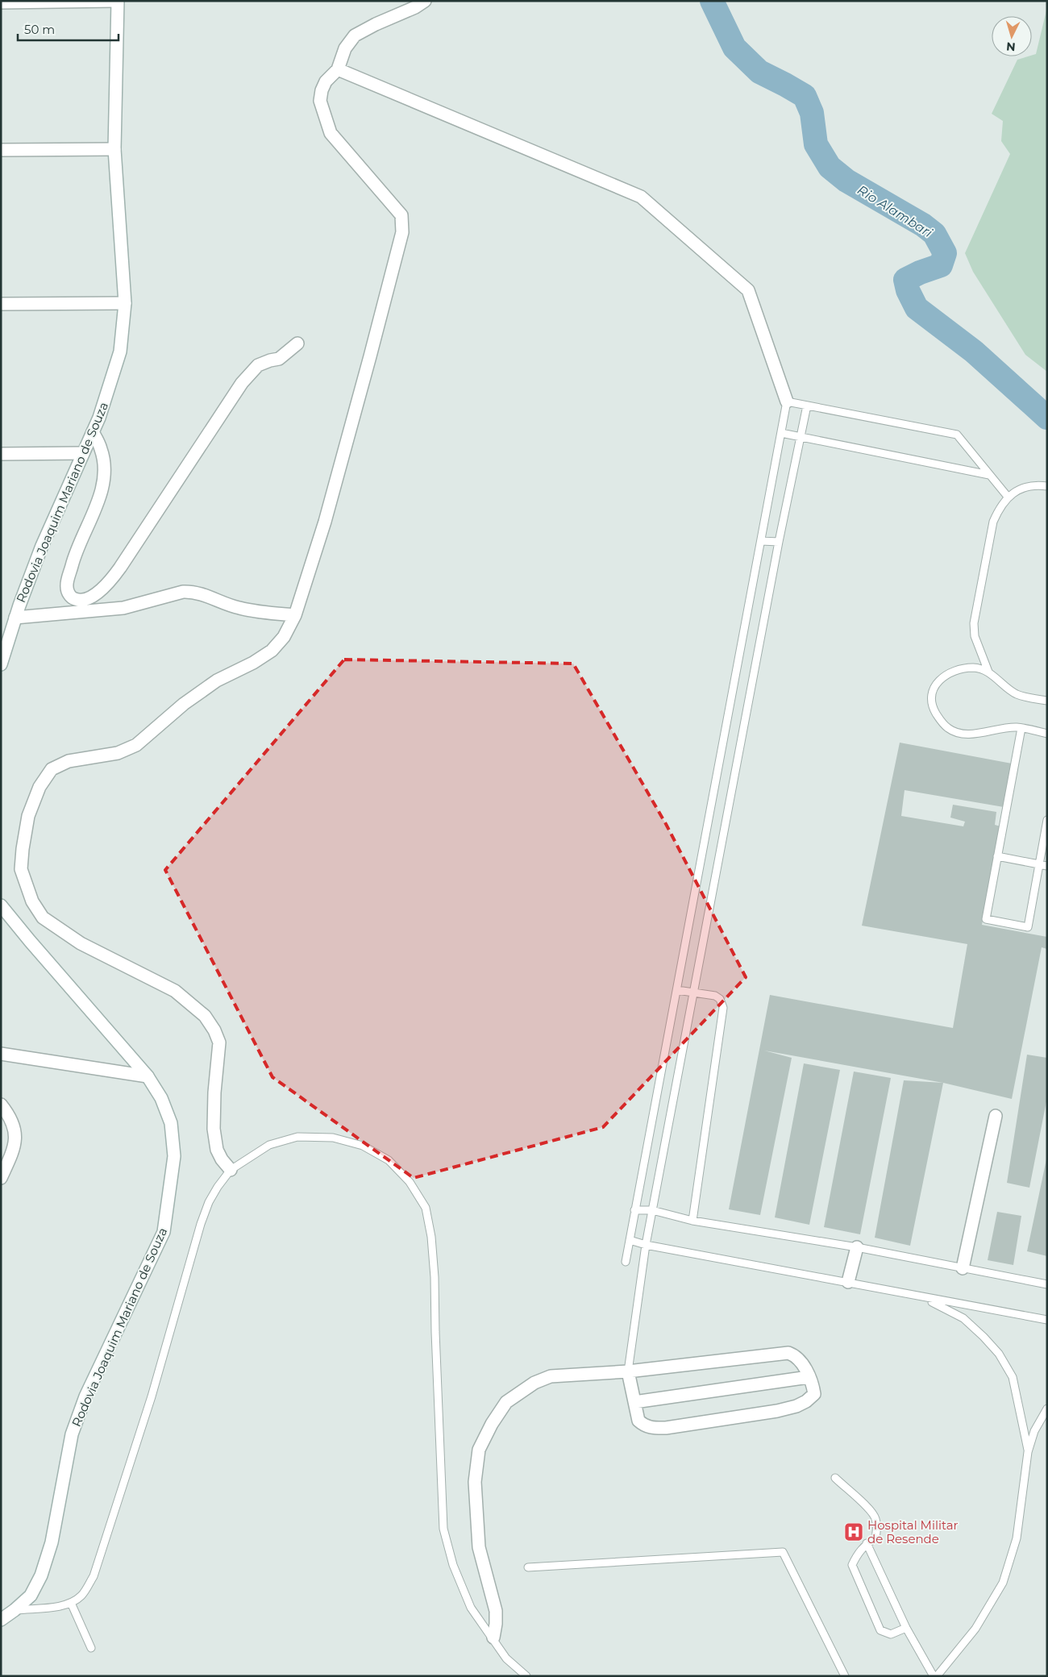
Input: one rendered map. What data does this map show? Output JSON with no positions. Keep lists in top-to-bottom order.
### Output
{
  "streets": {
    "street": ["Rodovia Joaquim Mariano de Souza"]
  },
  "water": ["Rio Alambari"],
  "places": {
    "hospital": ["Hospital Militar de Resende"]
  },
  "scale_bar": "50 m",
  "north": "bottom"
}
